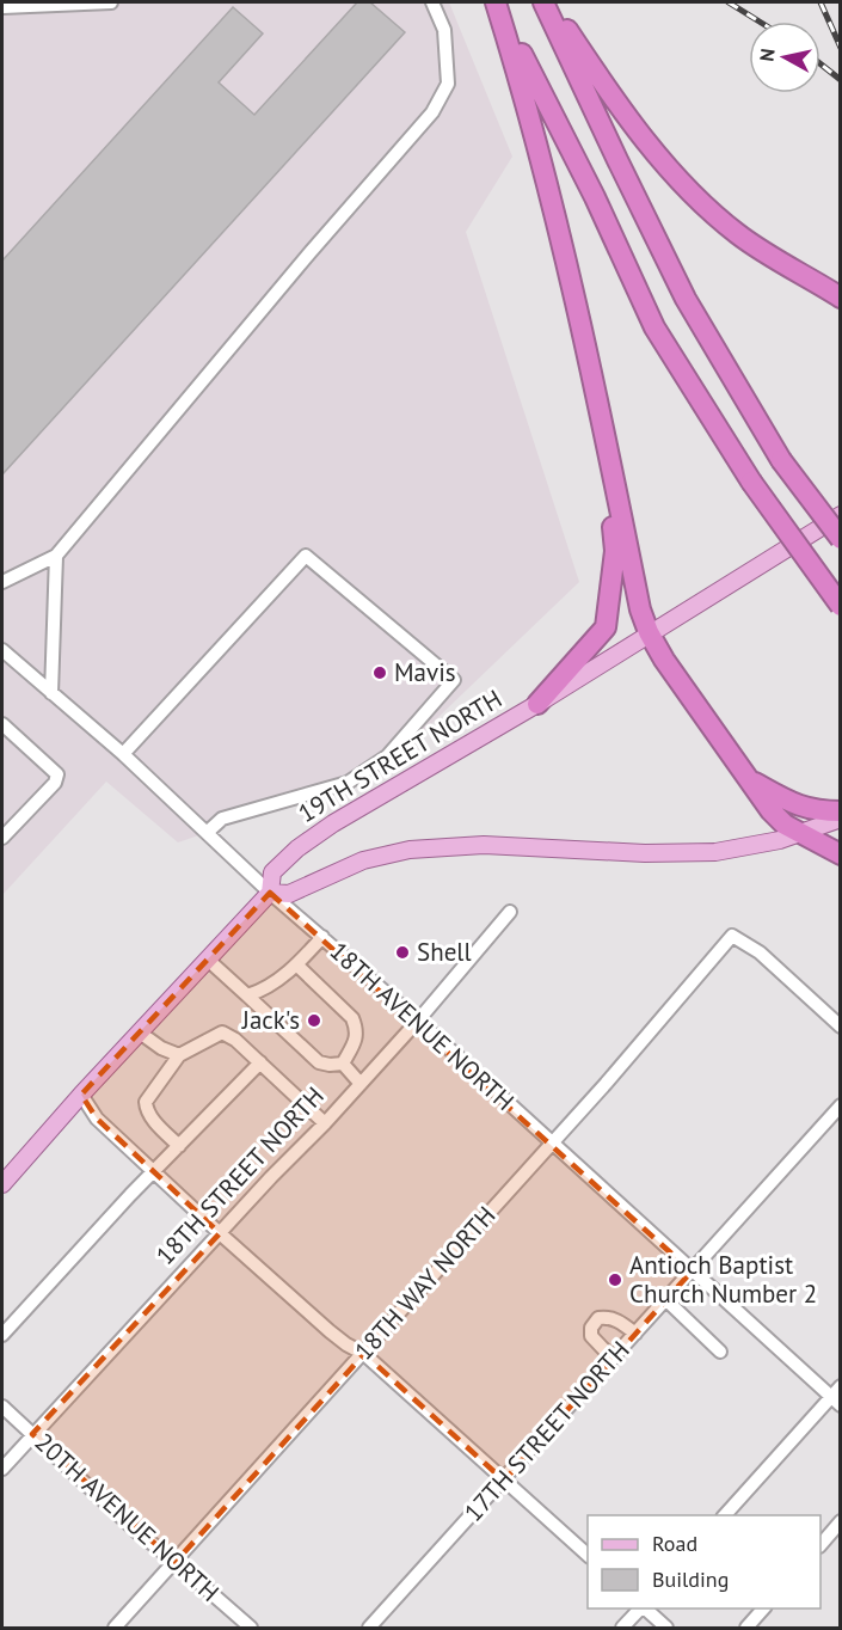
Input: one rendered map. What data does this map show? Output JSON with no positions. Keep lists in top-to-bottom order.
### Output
{
  "streets": {
    "main road": ["19TH STREET NORTH"],
    "street": [
      "18TH AVENUE NORTH",
      "18TH STREET NORTH",
      "18TH WAY NORTH",
      "17TH STREET NORTH",
      "20TH AVENUE NORTH"
    ]
  },
  "crossings": [
    ["19TH STREET NORTH", "18TH AVENUE NORTH"],
    ["18TH AVENUE NORTH", "18TH STREET NORTH"],
    ["18TH AVENUE NORTH", "18TH WAY NORTH"],
    ["18TH AVENUE NORTH", "17TH STREET NORTH"],
    ["18TH STREET NORTH", "20TH AVENUE NORTH"],
    ["18TH WAY NORTH", "20TH AVENUE NORTH"]
  ],
  "places": [
    "Mavis",
    "Shell",
    "Jack's",
    "Antioch Baptist Church Number 2"
  ],
  "legend": ["Road", "Building"],
  "north": "left"
}
